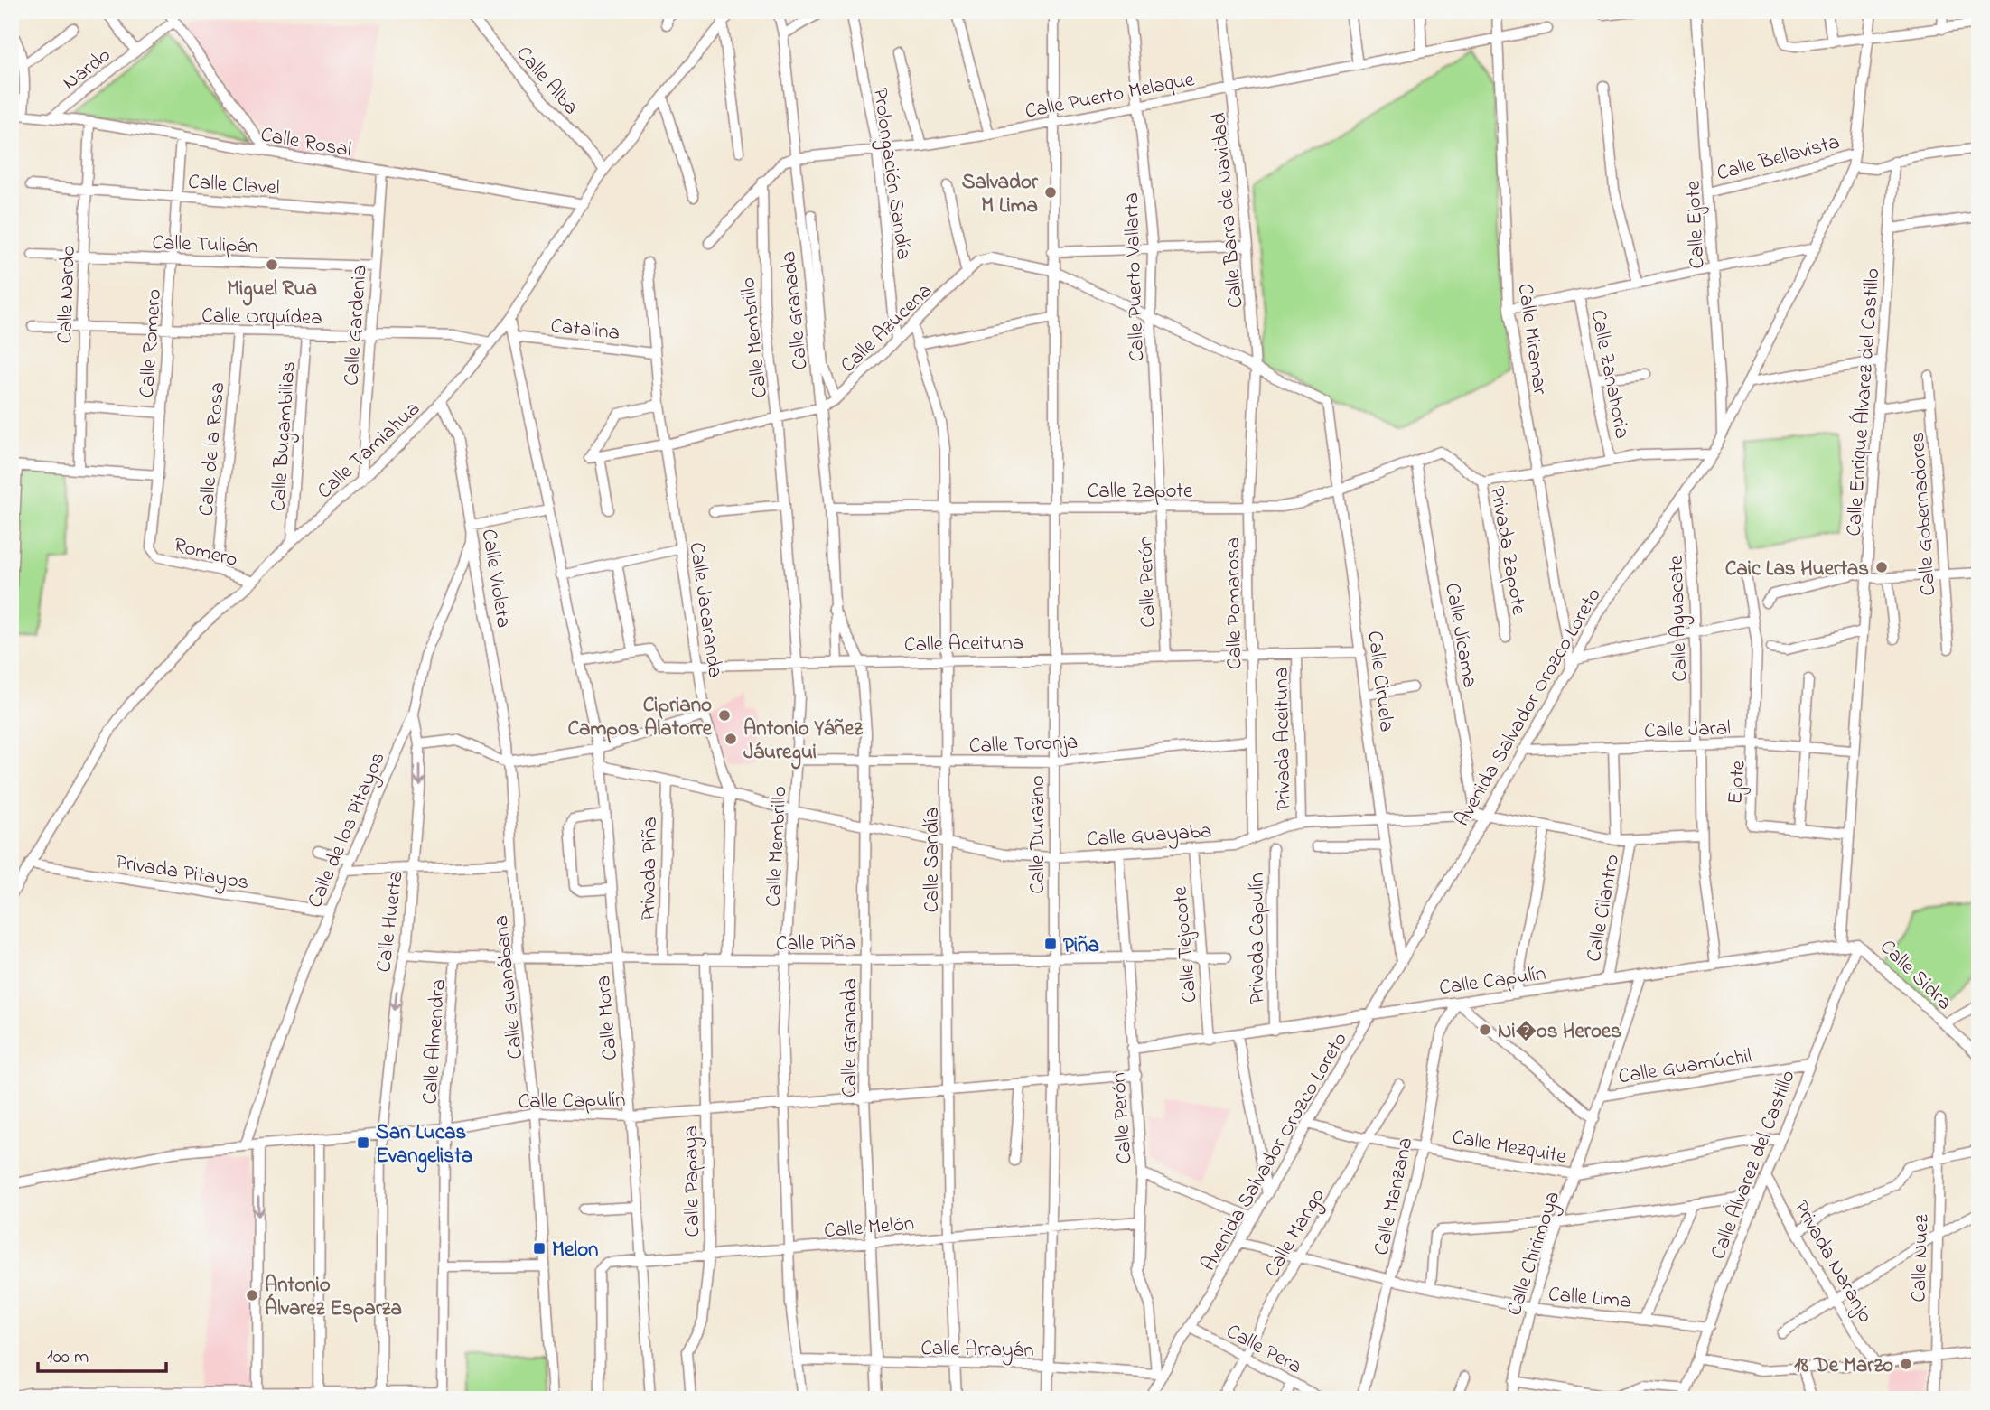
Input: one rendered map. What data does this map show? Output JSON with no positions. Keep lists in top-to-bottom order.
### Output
{
  "streets": {
    "street": [
      "Nardo",
      "Calle Alba",
      "Calle Puerto Melaque",
      "Calle Rosal",
      "Calle Bellavista",
      "Prolongación Sandía",
      "Calle Clavel",
      "Calle Barra de Navidad",
      "Calle Ejote",
      "Calle Tulipán",
      "Calle Puerto Vallarta",
      "Calle Nardo",
      "Calle Granada",
      "Calle Orquídea",
      "Calle Gardenia",
      "Calle Azucena",
      "Catalina",
      "Calle Membrillo",
      "Calle Miramar",
      "Calle Romero",
      "Calle Zanahoria",
      "Calle Enrique Álvarez del Castillo",
      "Calle Bugambilias",
      "Calle de la Rosa",
      "Calle Tamiahua",
      "Calle Zapote",
      "Calle Gobernadores",
      "Privada Zapote",
      "Romero",
      "Calle Violeta",
      "Calle Perón",
      "Calle Pomarosa",
      "Calle Jacaranda",
      "Calle Aguacate",
      "Calle Jícama",
      "Calle Aceituna",
      "Calle Ciruela",
      "Avenida Salvador Orozco Loreto",
      "Calle Jaral",
      "Privada Aceituna",
      "Calle Toronja",
      "Ejote",
      "Calle de los Pitayos",
      "Calle Guayaba",
      "Calle Durazno",
      "Calle Sandía",
      "Privada Piña",
      "Privada Pitayos",
      "Calle Cilantro",
      "Calle Huerta",
      "Privada Capulín",
      "Calle Piña",
      "Calle Tejocote",
      "Calle Sidra",
      "Calle Capulín",
      "Calle Guanábana",
      "Calle Mora",
      "Calle Almendra",
      "Calle Guamúchil",
      "Calle Mezquite",
      "Calle Álvarez del Castillo",
      "Calle Papaya",
      "Calle Manzana",
      "Calle Melón",
      "Calle Mango",
      "Calle Chirimoya",
      "Calle Nuez",
      "Privada Naranjo",
      "Calle Lima",
      "Calle Arrayán",
      "Calle Pera"
    ]
  },
  "crossings": [
    ["Nardo", "Calle Rosal"],
    ["Calle Alba", "Calle Tamiahua"],
    ["Calle Puerto Melaque", "Prolongación Sandía"],
    ["Calle Puerto Melaque", "Calle Barra de Navidad"],
    ["Calle Puerto Melaque", "Calle Puerto Vallarta"],
    ["Calle Puerto Melaque", "Calle Granada"],
    ["Calle Puerto Melaque", "Calle Membrillo"],
    ["Calle Puerto Melaque", "Calle Miramar"],
    ["Calle Puerto Melaque", "Calle Durazno"],
    ["Calle Rosal", "Calle Nardo"],
    ["Calle Rosal", "Calle Gardenia"],
    ["Calle Rosal", "Calle Romero"],
    ["Calle Rosal", "Calle Tamiahua"],
    ["Calle Bellavista", "Calle Ejote"],
    ["Calle Bellavista", "Calle Enrique Álvarez del Castillo"],
    ["Calle Bellavista", "Avenida Salvador Orozco Loreto"],
    ["Prolongación Sandía", "Calle Azucena"],
    ["Calle Clavel", "Calle Nardo"],
    ["Calle Clavel", "Calle Gardenia"],
    ["Calle Clavel", "Calle Romero"],
    ["Calle Barra de Navidad", "Calle Azucena"],
    ["Calle Barra de Navidad", "Calle Pomarosa"],
    ["Calle Ejote", "Avenida Salvador Orozco Loreto"],
    ["Calle Tulipán", "Calle Nardo"],
    ["Calle Tulipán", "Calle Gardenia"],
    ["Calle Tulipán", "Calle Romero"],
    ["Calle Puerto Vallarta", "Calle Azucena"],
    ["Calle Puerto Vallarta", "Calle Zapote"],
    ["Calle Puerto Vallarta", "Calle Perón"],
    ["Calle Nardo", "Calle Orquídea"],
    ["Calle Granada", "Calle Azucena"],
    ["Calle Granada", "Calle Zapote"],
    ["Calle Granada", "Calle Aceituna"],
    ["Calle Granada", "Calle Toronja"],
    ["Calle Granada", "Calle Guayaba"],
    ["Calle Granada", "Calle Piña"],
    ["Calle Granada", "Calle Capulín"],
    ["Calle Granada", "Calle Melón"],
    ["Calle Granada", "Calle Arrayán"],
    ["Calle Orquídea", "Calle Gardenia"],
    ["Calle Orquídea", "Calle Romero"],
    ["Calle Orquídea", "Calle Bugambilias"],
    ["Calle Orquídea", "Calle de la Rosa"],
    ["Calle Orquídea", "Calle Tamiahua"],
    ["Calle Gardenia", "Calle Tamiahua"],
    ["Calle Azucena", "Calle Membrillo"],
    ["Calle Azucena", "Calle Pomarosa"],
    ["Calle Azucena", "Calle Jacaranda"],
    ["Calle Azucena", "Calle Ciruela"],
    ["Calle Azucena", "Calle Durazno"],
    ["Calle Azucena", "Calle Sandía"],
    ["Catalina", "Calle Jacaranda"],
    ["Calle Membrillo", "Calle Aceituna"],
    ["Calle Membrillo", "Calle Toronja"],
    ["Calle Membrillo", "Calle Guayaba"],
    ["Calle Membrillo", "Calle Piña"],
    ["Calle Membrillo", "Calle Capulín"],
    ["Calle Membrillo", "Calle Melón"],
    ["Calle Membrillo", "Calle Arrayán"],
    ["Calle Miramar", "Avenida Salvador Orozco Loreto"],
    ["Calle Romero", "Romero"],
    ["Calle Enrique Álvarez del Castillo", "Calle Jaral"],
    ["Calle Enrique Álvarez del Castillo", "Calle Capulín"],
    ["Calle Bugambilias", "Calle Tamiahua"],
    ["Calle de la Rosa", "Romero"],
    ["Calle Tamiahua", "Romero"],
    ["Calle Tamiahua", "Calle Violeta"],
    ["Calle Tamiahua", "Privada Pitayos"],
    ["Calle Zapote", "Privada Zapote"],
    ["Calle Zapote", "Calle Perón"],
    ["Calle Zapote", "Calle Pomarosa"],
    ["Calle Zapote", "Calle Jícama"],
    ["Calle Zapote", "Calle Ciruela"],
    ["Calle Zapote", "Calle Durazno"],
    ["Calle Zapote", "Calle Sandía"],
    ["Calle Violeta", "Calle de los Pitayos"],
    ["Calle Violeta", "Calle Guanábana"],
    ["Calle Perón", "Calle Aceituna"],
    ["Calle Perón", "Avenida Salvador Orozco Loreto"],
    ["Calle Perón", "Calle Guayaba"],
    ["Calle Perón", "Calle Piña"],
    ["Calle Perón", "Calle Capulín"],
    ["Calle Perón", "Calle Melón"],
    ["Calle Perón", "Calle Arrayán"],
    ["Calle Pomarosa", "Calle Aceituna"],
    ["Calle Pomarosa", "Calle Toronja"],
    ["Calle Pomarosa", "Calle Guayaba"],
    ["Calle Jacaranda", "Calle Aceituna"],
    ["Calle Jacaranda", "Calle Guayaba"],
    ["Calle Jacaranda", "Calle Piña"],
    ["Calle Aguacate", "Avenida Salvador Orozco Loreto"],
    ["Calle Aguacate", "Calle Jaral"],
    ["Calle Aguacate", "Calle Guayaba"],
    ["Calle Aguacate", "Calle Capulín"],
    ["Calle Jícama", "Avenida Salvador Orozco Loreto"],
    ["Calle Jícama", "Calle Guayaba"],
    ["Calle Aceituna", "Calle Ciruela"],
    ["Calle Aceituna", "Privada Aceituna"],
    ["Calle Aceituna", "Calle Durazno"],
    ["Calle Aceituna", "Calle Sandía"],
    ["Calle Ciruela", "Avenida Salvador Orozco Loreto"],
    ["Calle Ciruela", "Calle Guayaba"],
    ["Avenida Salvador Orozco Loreto", "Calle Jaral"],
    ["Avenida Salvador Orozco Loreto", "Calle Guayaba"],
    ["Avenida Salvador Orozco Loreto", "Calle Capulín"],
    ["Avenida Salvador Orozco Loreto", "Calle Mezquite"],
    ["Avenida Salvador Orozco Loreto", "Calle Lima"],
    ["Avenida Salvador Orozco Loreto", "Calle Arrayán"],
    ["Avenida Salvador Orozco Loreto", "Calle Pera"],
    ["Calle Jaral", "Ejote"],
    ["Calle Jaral", "Calle Cilantro"],
    ["Privada Aceituna", "Calle Guayaba"],
    ["Calle Toronja", "Calle Durazno"],
    ["Calle Toronja", "Calle Sandía"],
    ["Calle de los Pitayos", "Privada Pitayos"],
    ["Calle de los Pitayos", "Calle Huerta"],
    ["Calle de los Pitayos", "Calle Capulín"],
    ["Calle Guayaba", "Calle Durazno"],
    ["Calle Guayaba", "Calle Sandía"],
    ["Calle Guayaba", "Privada Piña"],
    ["Calle Guayaba", "Calle Cilantro"],
    ["Calle Guayaba", "Calle Tejocote"],
    ["Calle Guayaba", "Calle Mora"],
    ["Calle Durazno", "Calle Piña"],
    ["Calle Durazno", "Calle Capulín"],
    ["Calle Durazno", "Calle Melón"],
    ["Calle Durazno", "Calle Arrayán"],
    ["Calle Sandía", "Calle Piña"],
    ["Calle Sandía", "Calle Capulín"],
    ["Calle Sandía", "Calle Melón"],
    ["Calle Sandía", "Calle Arrayán"],
    ["Privada Piña", "Calle Piña"],
    ["Calle Cilantro", "Calle Capulín"],
    ["Calle Huerta", "Calle Piña"],
    ["Calle Huerta", "Calle Capulín"],
    ["Privada Capulín", "Calle Capulín"],
    ["Calle Piña", "Calle Tejocote"],
    ["Calle Piña", "Calle Guanábana"],
    ["Calle Piña", "Calle Mora"],
    ["Calle Piña", "Calle Almendra"],
    ["Calle Piña", "Calle Papaya"],
    ["Calle Tejocote", "Calle Capulín"],
    ["Calle Sidra", "Calle Capulín"],
    ["Calle Sidra", "Calle Álvarez del Castillo"],
    ["Calle Capulín", "Calle Guanábana"],
    ["Calle Capulín", "Calle Mora"],
    ["Calle Capulín", "Calle Almendra"],
    ["Calle Capulín", "Calle Álvarez del Castillo"],
    ["Calle Capulín", "Calle Papaya"],
    ["Calle Capulín", "Calle Manzana"],
    ["Calle Capulín", "Calle Chirimoya"],
    ["Calle Mora", "Calle Melón"],
    ["Calle Guamúchil", "Calle Álvarez del Castillo"],
    ["Calle Guamúchil", "Calle Chirimoya"],
    ["Calle Mezquite", "Calle Álvarez del Castillo"],
    ["Calle Mezquite", "Calle Manzana"],
    ["Calle Mezquite", "Calle Mango"],
    ["Calle Mezquite", "Calle Chirimoya"],
    ["Calle Álvarez del Castillo", "Privada Naranjo"],
    ["Calle Álvarez del Castillo", "Calle Lima"],
    ["Calle Papaya", "Calle Melón"],
    ["Calle Manzana", "Calle Lima"],
    ["Calle Mango", "Calle Lima"],
    ["Calle Mango", "Calle Pera"],
    ["Calle Chirimoya", "Calle Lima"]
  ],
  "one_way": ["Calle Huerta"],
  "places": {
    "other": [
      "Salvador M Lima",
      "Miguel Rua",
      "Caic Las Huertas",
      "Cipriano Campos Alatorre",
      "Antonio Yáñez Jáuregui",
      "Ni�os Heroes",
      "Antonio Álvarez Esparza",
      "18 De Marzo"
    ],
    "transit": ["Piña", "San Lucas Evangelista", "Melon"]
  },
  "scale_bar": "100 m"
}
